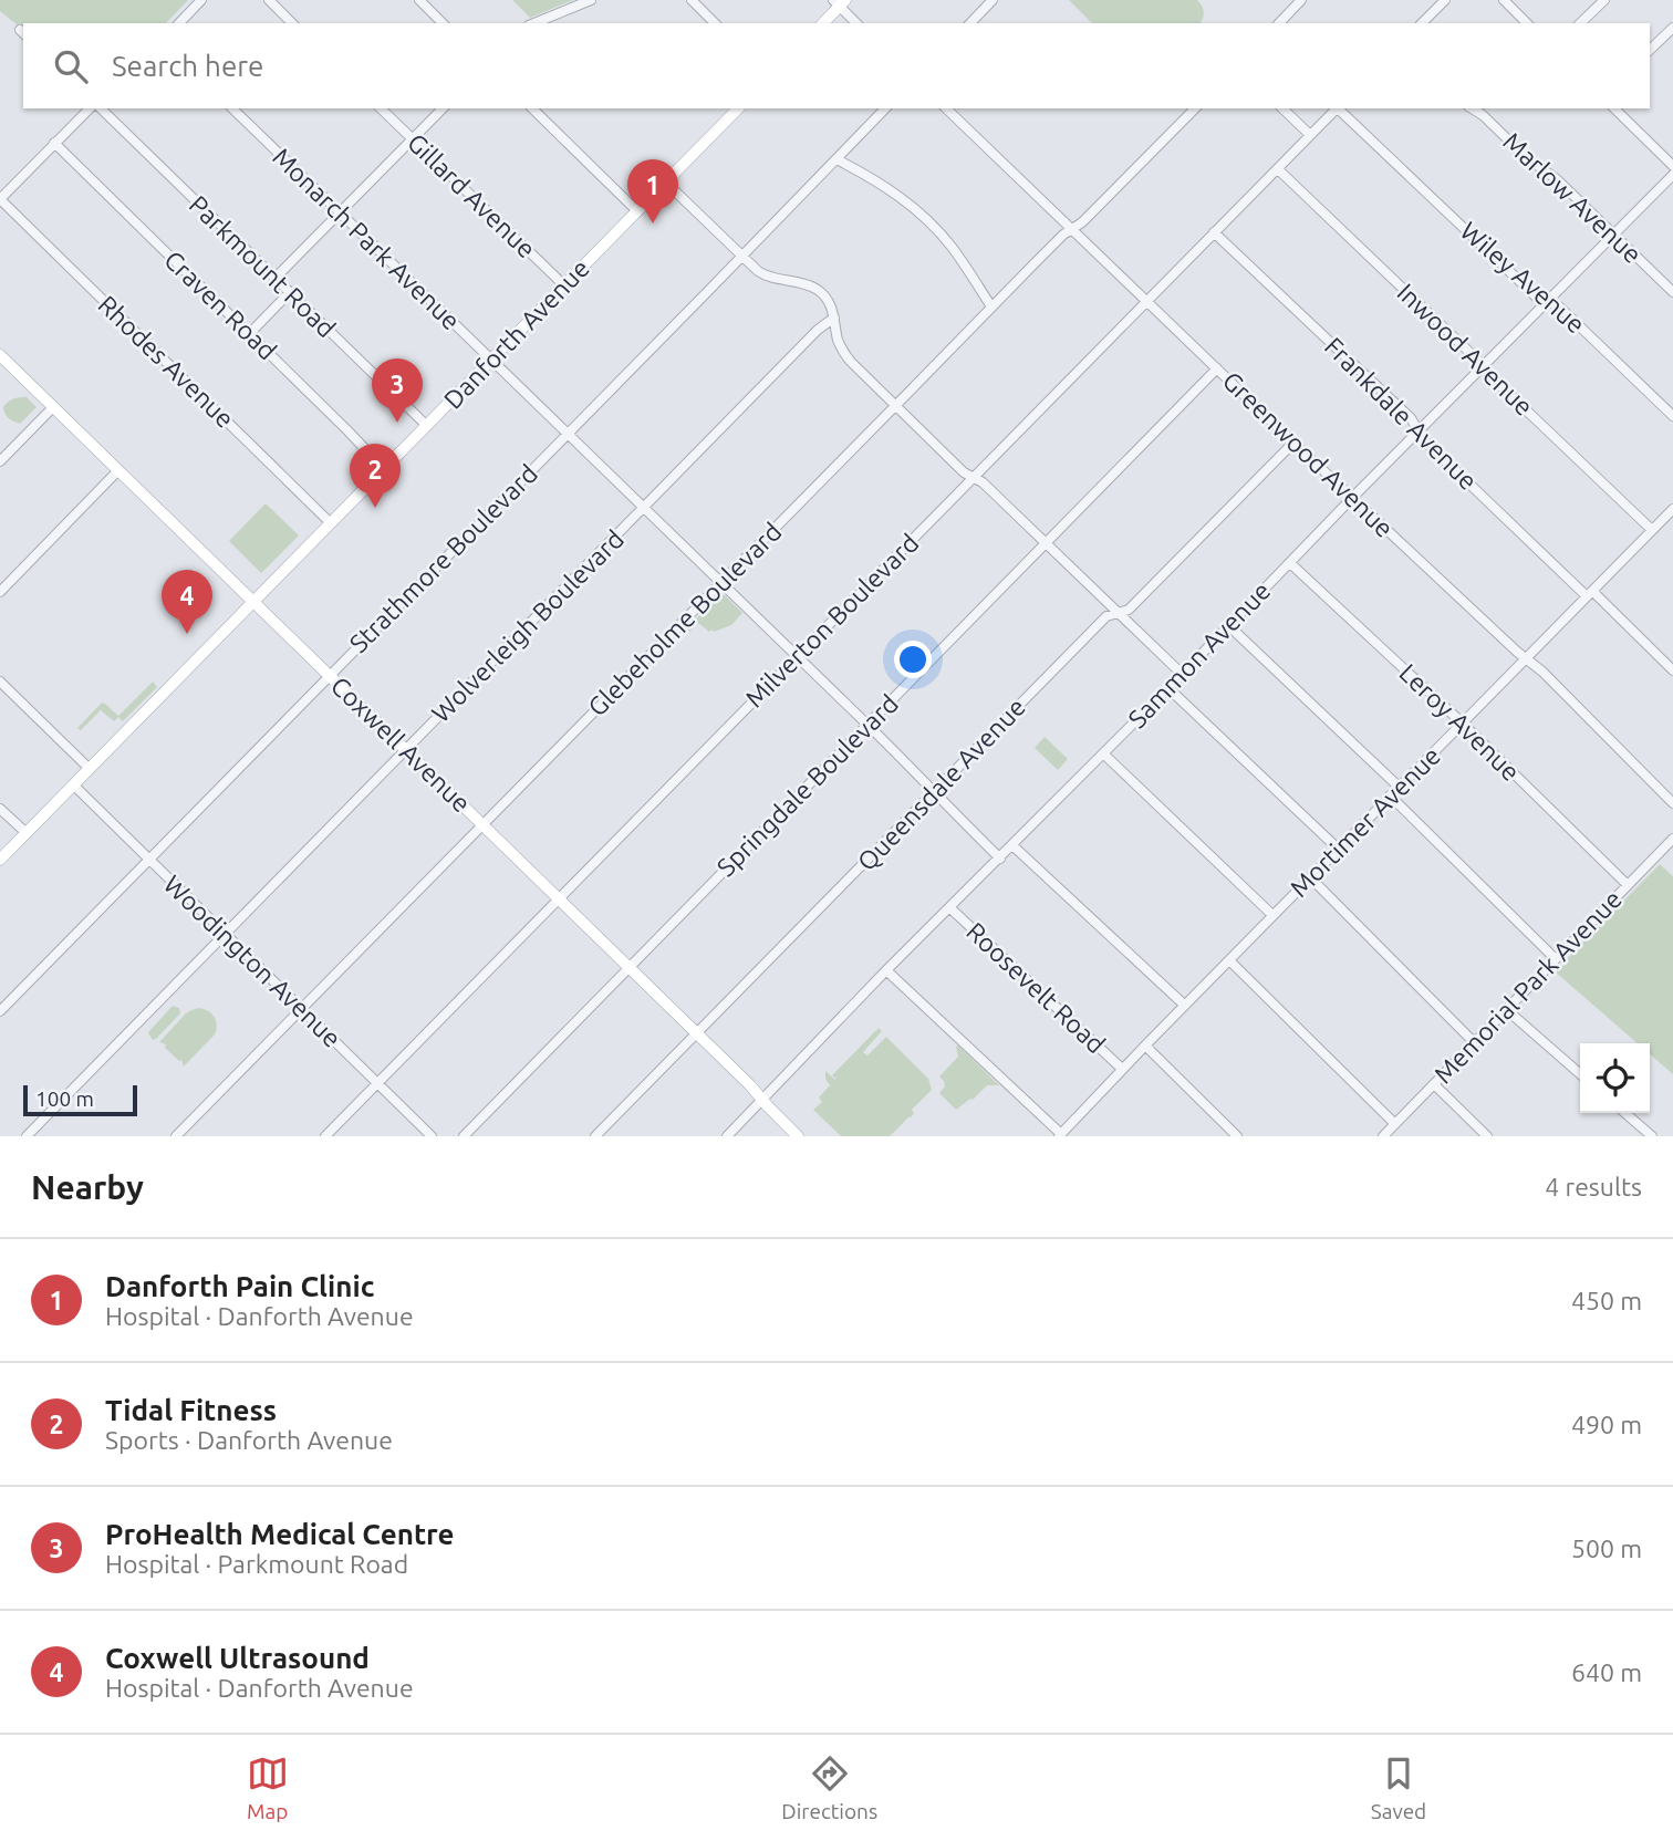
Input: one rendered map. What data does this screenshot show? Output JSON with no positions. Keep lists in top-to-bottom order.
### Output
{
  "streets": {
    "main road": ["Danforth Avenue", "Coxwell Avenue"],
    "street": [
      "Gillard Avenue",
      "Marlow Avenue",
      "Monarch Park Avenue",
      "Parkmount Road",
      "Wiley Avenue",
      "Craven Road",
      "Inwood Avenue",
      "Rhodes Avenue",
      "Frankdale Avenue",
      "Greenwood Avenue",
      "Strathmore Boulevard",
      "Glebeholme Boulevard",
      "Milverton Boulevard",
      "Wolverleigh Boulevard",
      "Sammon Avenue",
      "Leroy Avenue",
      "Queensdale Avenue",
      "Springdale Boulevard",
      "Mortimer Avenue",
      "Woodington Avenue",
      "Memorial Park Avenue",
      "Roosevelt Road"
    ]
  },
  "crossings": [
    ["Gillard Avenue", "Danforth Avenue"],
    ["Marlow Avenue", "Sammon Avenue"],
    ["Monarch Park Avenue", "Danforth Avenue"],
    ["Monarch Park Avenue", "Strathmore Boulevard"],
    ["Monarch Park Avenue", "Glebeholme Boulevard"],
    ["Monarch Park Avenue", "Milverton Boulevard"],
    ["Monarch Park Avenue", "Wolverleigh Boulevard"],
    ["Monarch Park Avenue", "Sammon Avenue"],
    ["Monarch Park Avenue", "Queensdale Avenue"],
    ["Monarch Park Avenue", "Springdale Boulevard"],
    ["Parkmount Road", "Danforth Avenue"],
    ["Wiley Avenue", "Sammon Avenue"],
    ["Craven Road", "Danforth Avenue"],
    ["Danforth Avenue", "Rhodes Avenue"],
    ["Danforth Avenue", "Coxwell Avenue"],
    ["Danforth Avenue", "Woodington Avenue"],
    ["Inwood Avenue", "Milverton Boulevard"],
    ["Inwood Avenue", "Sammon Avenue"],
    ["Inwood Avenue", "Mortimer Avenue"],
    ["Frankdale Avenue", "Milverton Boulevard"],
    ["Frankdale Avenue", "Sammon Avenue"],
    ["Frankdale Avenue", "Mortimer Avenue"],
    ["Greenwood Avenue", "Glebeholme Boulevard"],
    ["Greenwood Avenue", "Milverton Boulevard"],
    ["Greenwood Avenue", "Sammon Avenue"],
    ["Greenwood Avenue", "Queensdale Avenue"],
    ["Greenwood Avenue", "Springdale Boulevard"],
    ["Greenwood Avenue", "Mortimer Avenue"],
    ["Strathmore Boulevard", "Coxwell Avenue"],
    ["Strathmore Boulevard", "Woodington Avenue"],
    ["Glebeholme Boulevard", "Coxwell Avenue"],
    ["Glebeholme Boulevard", "Woodington Avenue"],
    ["Milverton Boulevard", "Coxwell Avenue"],
    ["Milverton Boulevard", "Woodington Avenue"],
    ["Wolverleigh Boulevard", "Coxwell Avenue"],
    ["Wolverleigh Boulevard", "Woodington Avenue"],
    ["Sammon Avenue", "Leroy Avenue"],
    ["Sammon Avenue", "Coxwell Avenue"],
    ["Sammon Avenue", "Roosevelt Road"],
    ["Leroy Avenue", "Mortimer Avenue"],
    ["Leroy Avenue", "Memorial Park Avenue"],
    ["Coxwell Avenue", "Queensdale Avenue"],
    ["Coxwell Avenue", "Springdale Boulevard"],
    ["Mortimer Avenue", "Roosevelt Road"]
  ],
  "scale_bar": "100 m",
  "page": {
    "search": "Search here",
    "pins": [
      "1",
      "3",
      "2",
      "4"
    ],
    "scale": "100 m",
    "heading": ["Nearby", "4 results"],
    "list": [
      {
        "mark": "1",
        "name": "Danforth Pain Clinic",
        "note": "Hospital · Danforth Avenue",
        "value": "450 m"
      },
      {
        "mark": "2",
        "name": "Tidal Fitness",
        "note": "Sports · Danforth Avenue",
        "value": "490 m"
      },
      {
        "mark": "3",
        "name": "ProHealth Medical Centre",
        "note": "Hospital · Parkmount Road",
        "value": "500 m"
      },
      {
        "mark": "4",
        "name": "Coxwell Ultrasound",
        "note": "Hospital · Danforth Avenue",
        "value": "640 m"
      }
    ],
    "nav": ["Map", "Directions", "Saved"]
  }
}
